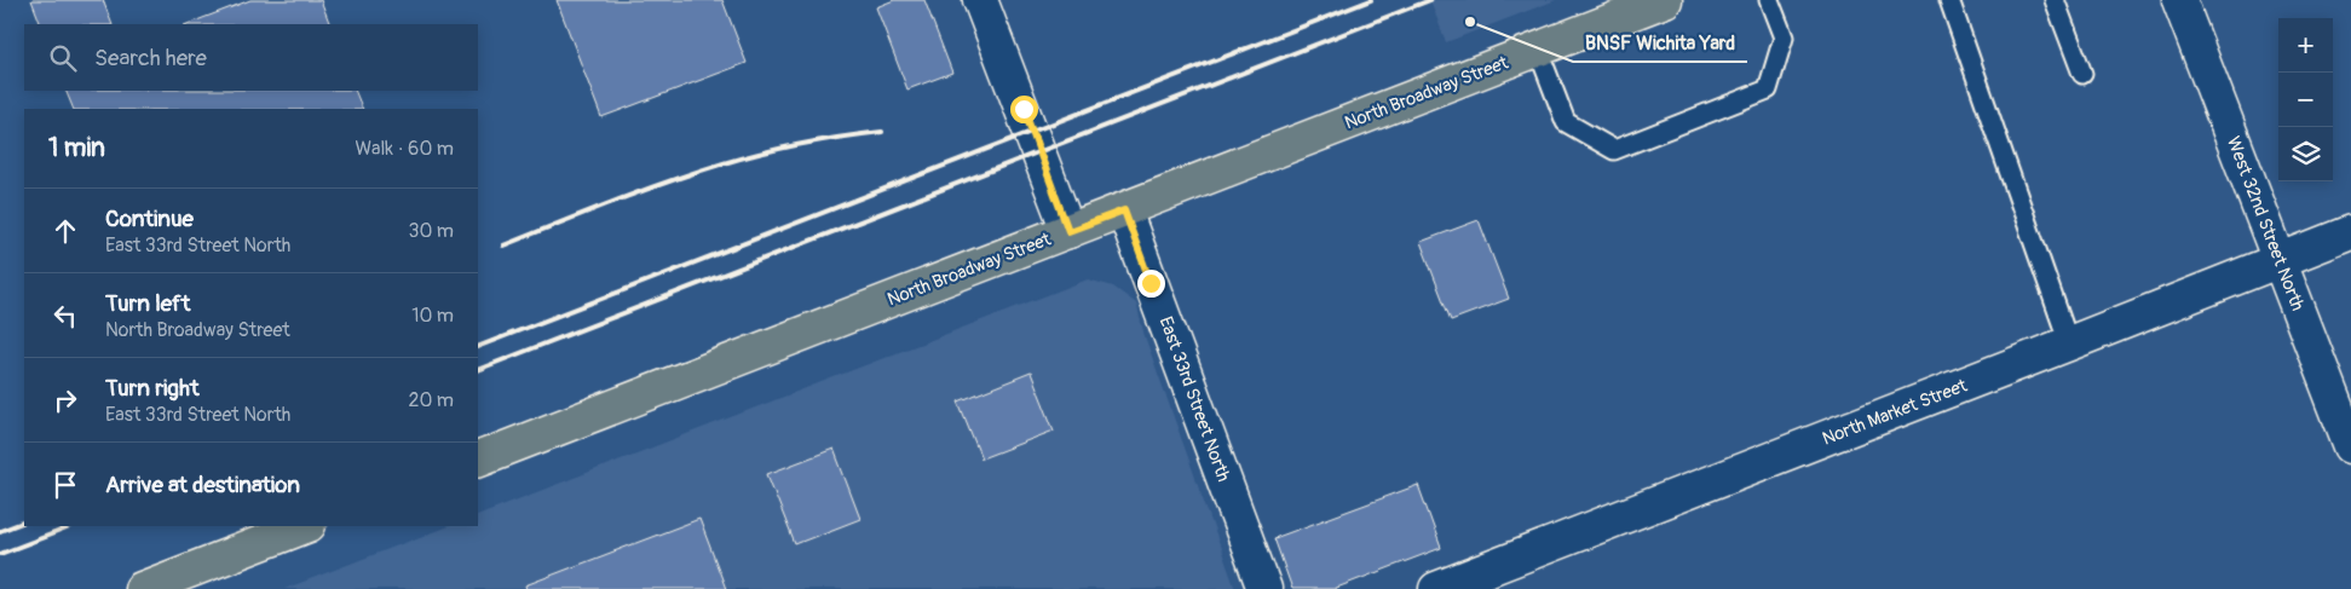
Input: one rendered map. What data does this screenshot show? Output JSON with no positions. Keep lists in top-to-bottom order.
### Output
{
  "streets": {
    "main road": ["North Broadway Street"],
    "street": ["West 32nd Street North", "East 33rd Street North", "North Market Street"]
  },
  "crossings": [
    ["North Broadway Street", "East 33rd Street North"],
    ["West 32nd Street North", "North Market Street"]
  ],
  "places": ["BNSF Wichita Yard"],
  "page": {
    "map_buttons": ["+", "−"],
    "search": "Search here",
    "heading": ["1 min", "Walk · 60 m"],
    "list": [
      ["Continue", "East 33rd Street North", "30 m"],
      ["Turn left", "North Broadway Street", "10 m"],
      ["Turn right", "East 33rd Street North", "20 m"],
      "Arrive at destination"
    ]
  }
}
